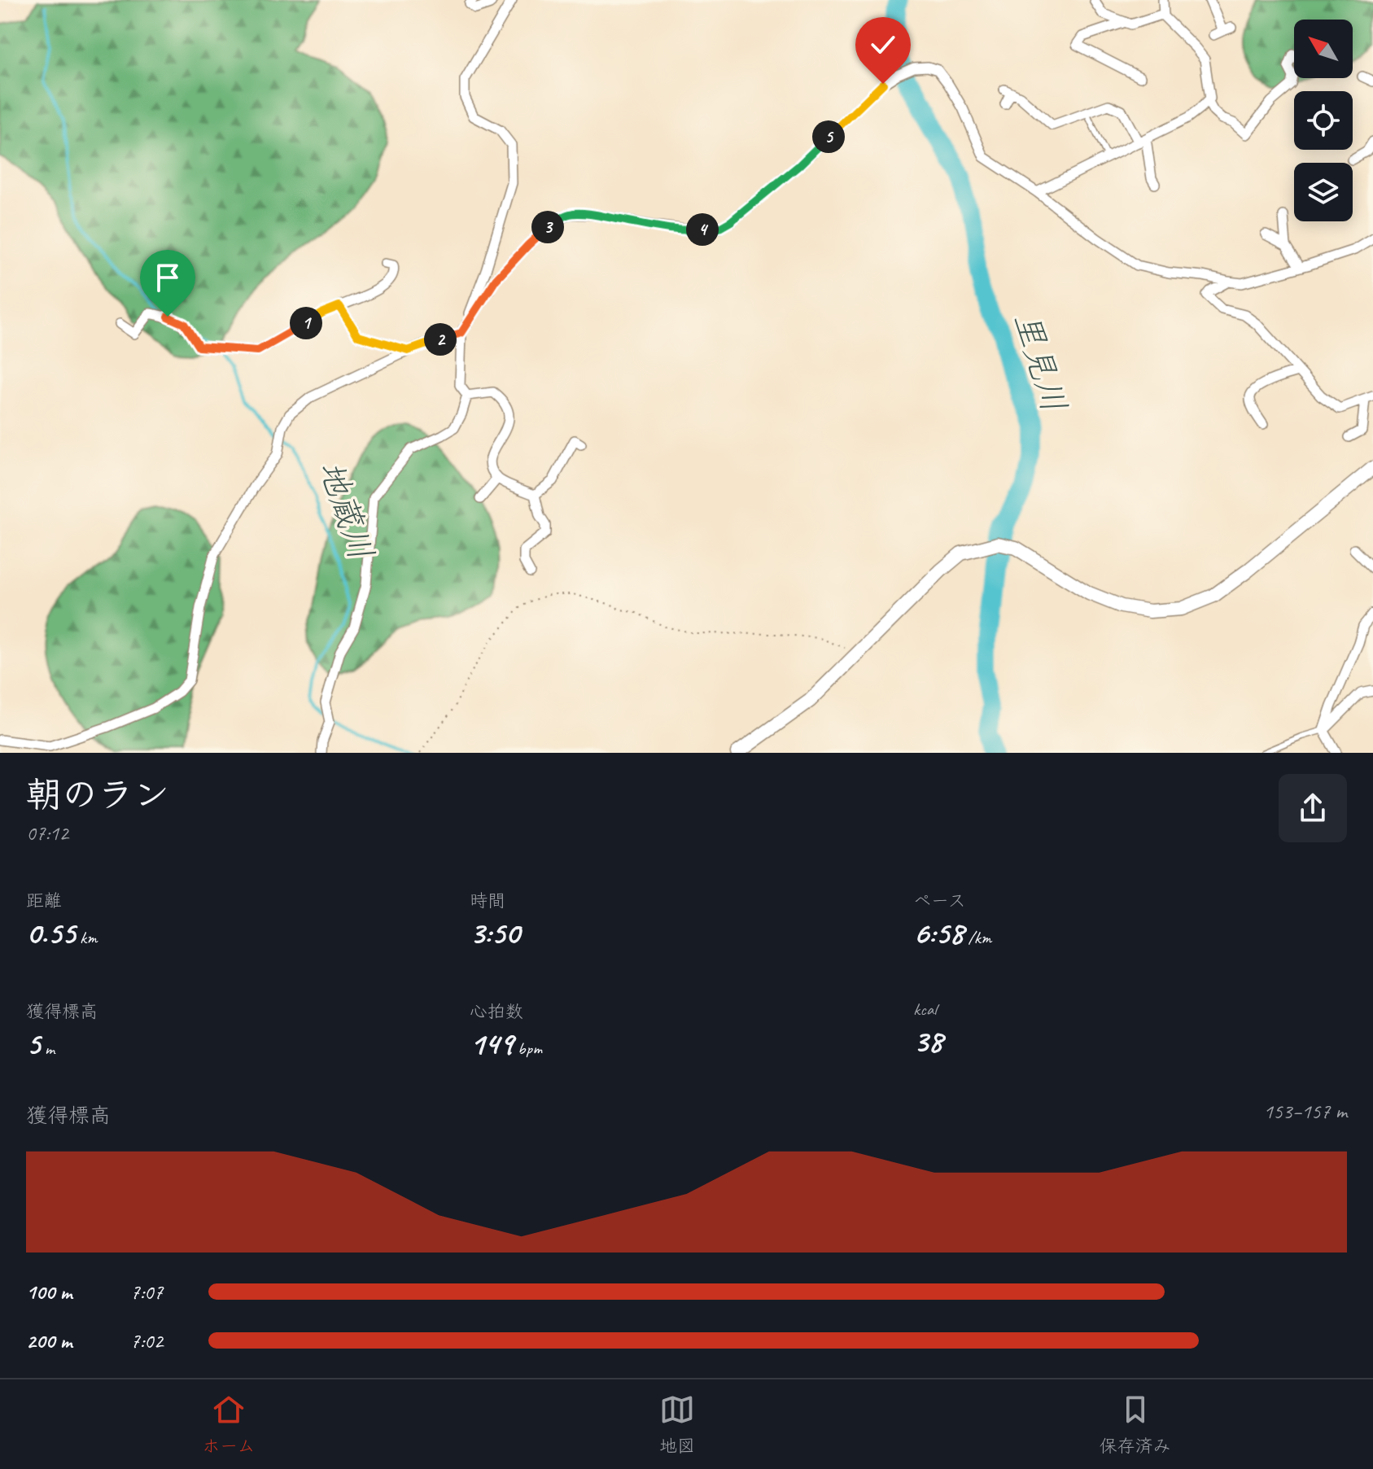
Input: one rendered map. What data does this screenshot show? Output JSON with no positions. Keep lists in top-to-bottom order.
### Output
{
  "water": ["里見川", "地蔵川"],
  "north": "top left",
  "page": {
    "pins": [
      "5",
      "3",
      "4",
      "1",
      "2"
    ],
    "heading": ["朝のラン", "07:12"],
    "stats": [
      ["距離", "0.55 km"],
      ["時間", "3:50"],
      ["ペース", "6:58 /km"],
      ["獲得標高", "5 m"],
      ["心拍数", "149 bpm"],
      ["kcal", "38"]
    ],
    "chart": ["獲得標高", "153–157 m"],
    "list": [
      {
        "name": "100 m",
        "note": "7:07"
      },
      {
        "name": "200 m",
        "note": "7:02"
      }
    ],
    "tabs": ["ホーム", "地図", "保存済み"]
  }
}
